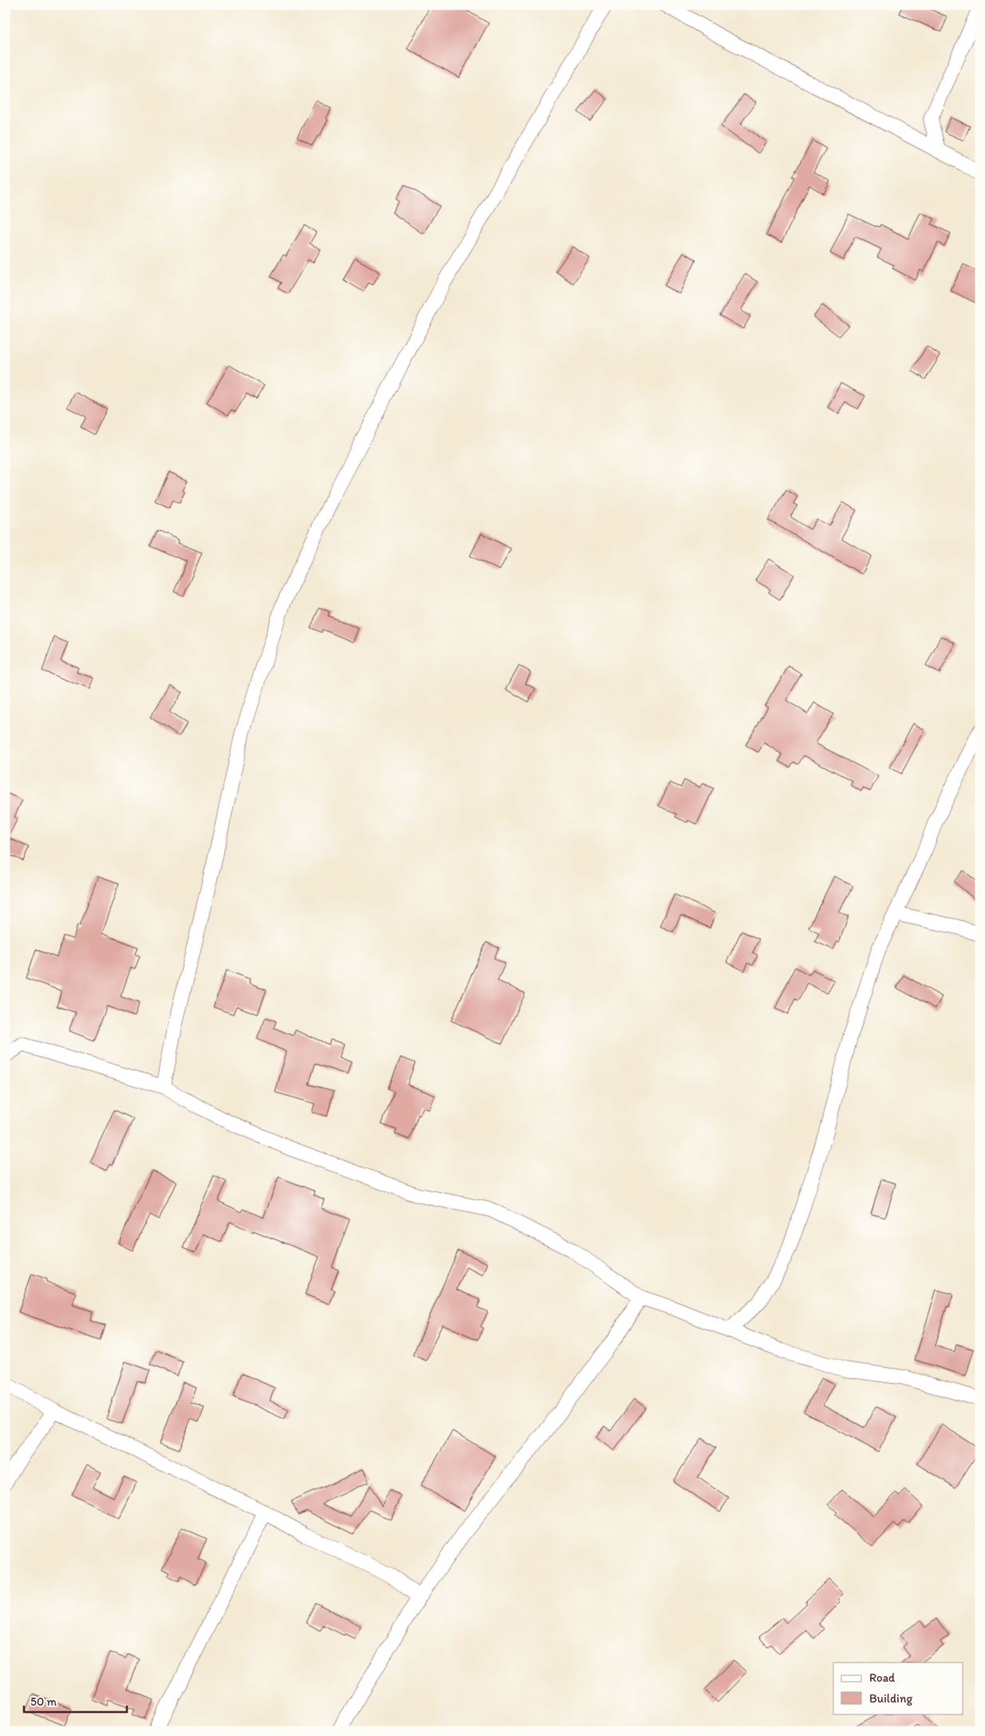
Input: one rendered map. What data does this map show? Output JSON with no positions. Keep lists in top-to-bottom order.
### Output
{
  "legend": ["Road", "Building"],
  "scale_bar": "50 m"
}
